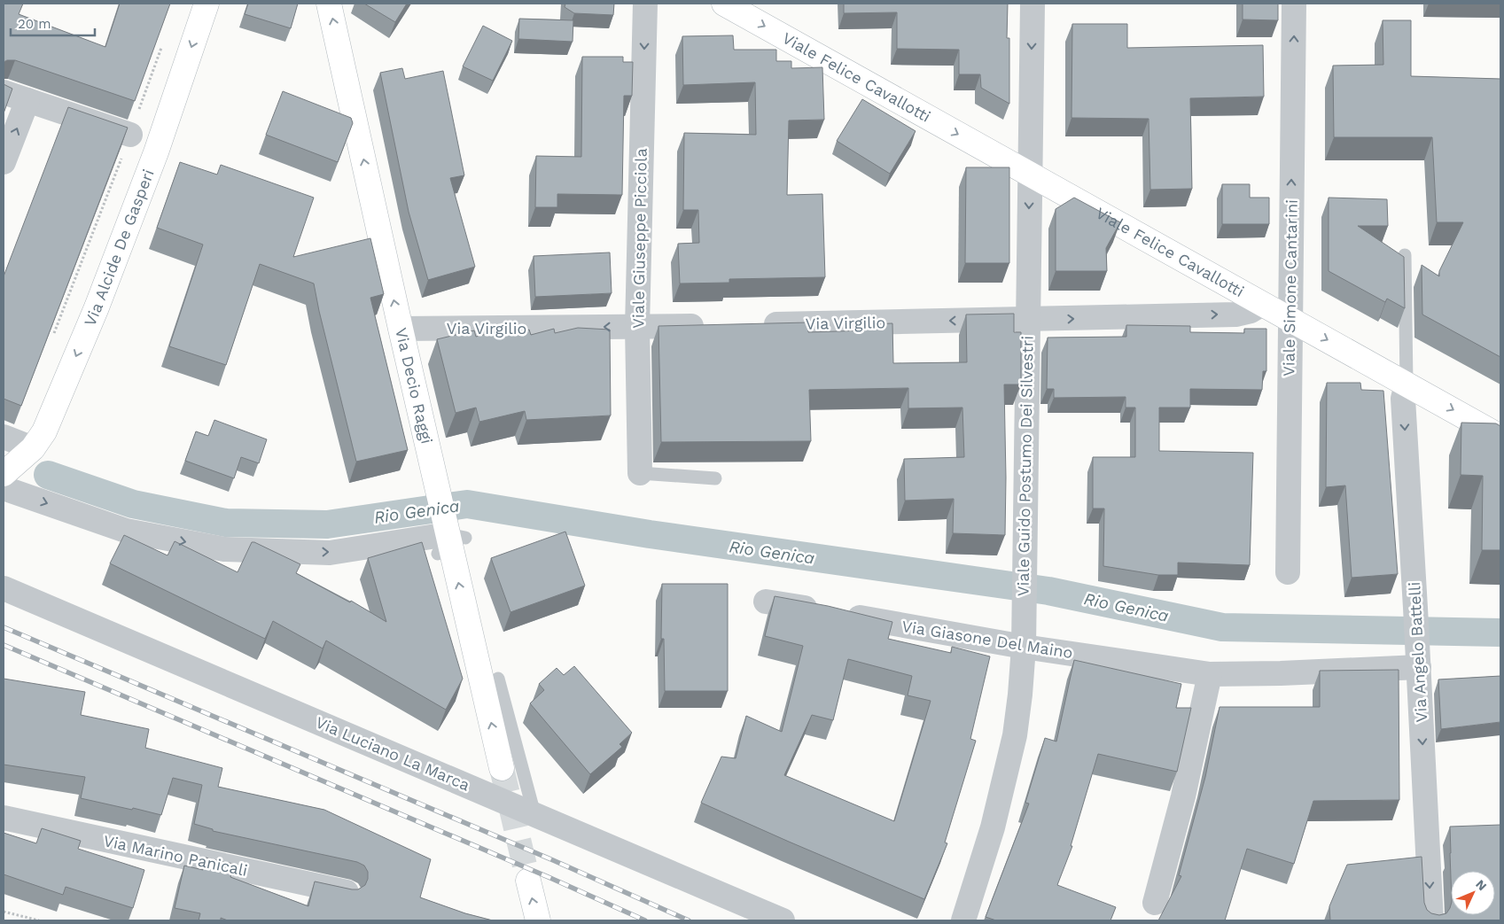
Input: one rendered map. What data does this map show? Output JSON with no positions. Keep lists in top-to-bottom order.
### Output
{
  "streets": {
    "street": [
      "Viale Felice Cavallotti",
      "Viale Giuseppe Picciola",
      "Via Alcide De Gasperi",
      "Viale Simone Cantarini",
      "Via Virgilio",
      "Via Decio Raggi",
      "Viale Guido Postumo Dei Silvestri",
      "Via Giasone Del Maino",
      "Via Angelo Battelli",
      "Via Luciano La Marca",
      "Via Marino Panicali"
    ]
  },
  "crossings": [
    ["Viale Felice Cavallotti", "Viale Simone Cantarini"],
    ["Viale Felice Cavallotti", "Via Virgilio"],
    ["Viale Felice Cavallotti", "Viale Guido Postumo Dei Silvestri"],
    ["Viale Felice Cavallotti", "Via Angelo Battelli"],
    ["Viale Giuseppe Picciola", "Via Virgilio"],
    ["Via Virgilio", "Via Decio Raggi"],
    ["Via Virgilio", "Viale Guido Postumo Dei Silvestri"],
    ["Viale Guido Postumo Dei Silvestri", "Via Giasone Del Maino"],
    ["Via Giasone Del Maino", "Via Angelo Battelli"]
  ],
  "one_way": [
    "Viale Felice Cavallotti",
    "Viale Giuseppe Picciola",
    "Via Alcide De Gasperi",
    "Viale Simone Cantarini",
    "Via Decio Raggi",
    "Via Angelo Battelli"
  ],
  "water": ["Rio Genica"],
  "scale_bar": "20 m",
  "north": "top right"
}
